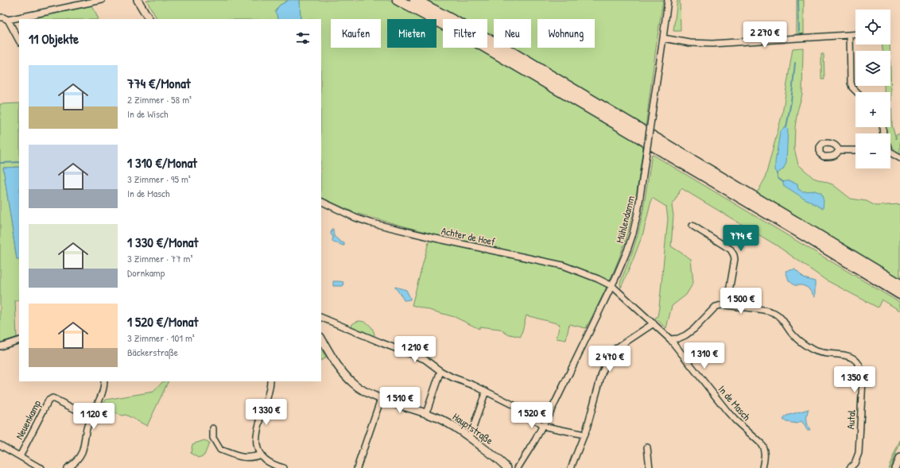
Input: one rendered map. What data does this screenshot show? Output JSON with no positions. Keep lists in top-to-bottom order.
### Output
{
  "streets": {
    "main road": ["Hauptstraße"],
    "street": [
      "Mühlendamm",
      "Achter de Hoef",
      "In de Masch",
      "Neuenkamp",
      "Autal"
    ]
  },
  "crossings": [
    ["Mühlendamm", "Achter de Hoef"],
    ["Mühlendamm", "In de Masch"],
    ["Achter de Hoef", "In de Masch"]
  ],
  "page": {
    "map_buttons": ["+", "−"],
    "chip": [
      "Kaufen",
      "Mieten",
      "Filter",
      "Neu",
      "Wohnung"
    ],
    "heading": "11 Objekte",
    "price": [
      "2 270 €",
      "774 €",
      "1 500 €",
      "1 210 €",
      "1 310 €",
      "2 470 €",
      "1 350 €",
      "1 510 €",
      "1 330 €",
      "1 520 €",
      "1 120 €"
    ],
    "list": [
      {
        "name": "774 €/Monat",
        "note": "2 Zimmer · 58 m² · In de Wisch"
      },
      {
        "name": "1 310 €/Monat",
        "note": "3 Zimmer · 95 m² · In de Masch"
      },
      {
        "name": "1 330 €/Monat",
        "note": "3 Zimmer · 77 m² · Dornkamp"
      },
      {
        "name": "1 520 €/Monat",
        "note": "3 Zimmer · 101 m² · Bäckerstraße"
      }
    ]
  }
}
